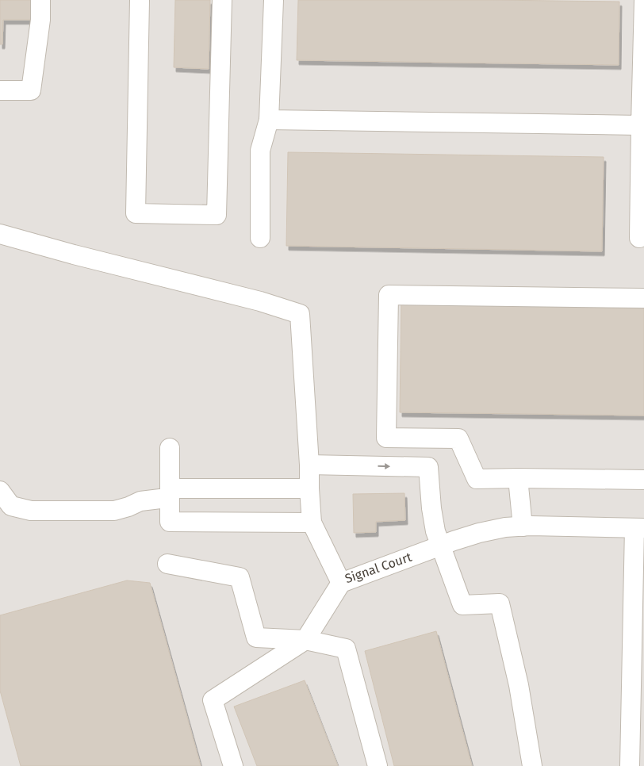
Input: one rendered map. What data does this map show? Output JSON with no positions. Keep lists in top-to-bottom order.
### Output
{
  "streets": {
    "street": ["Signal Court"]
  }
}
